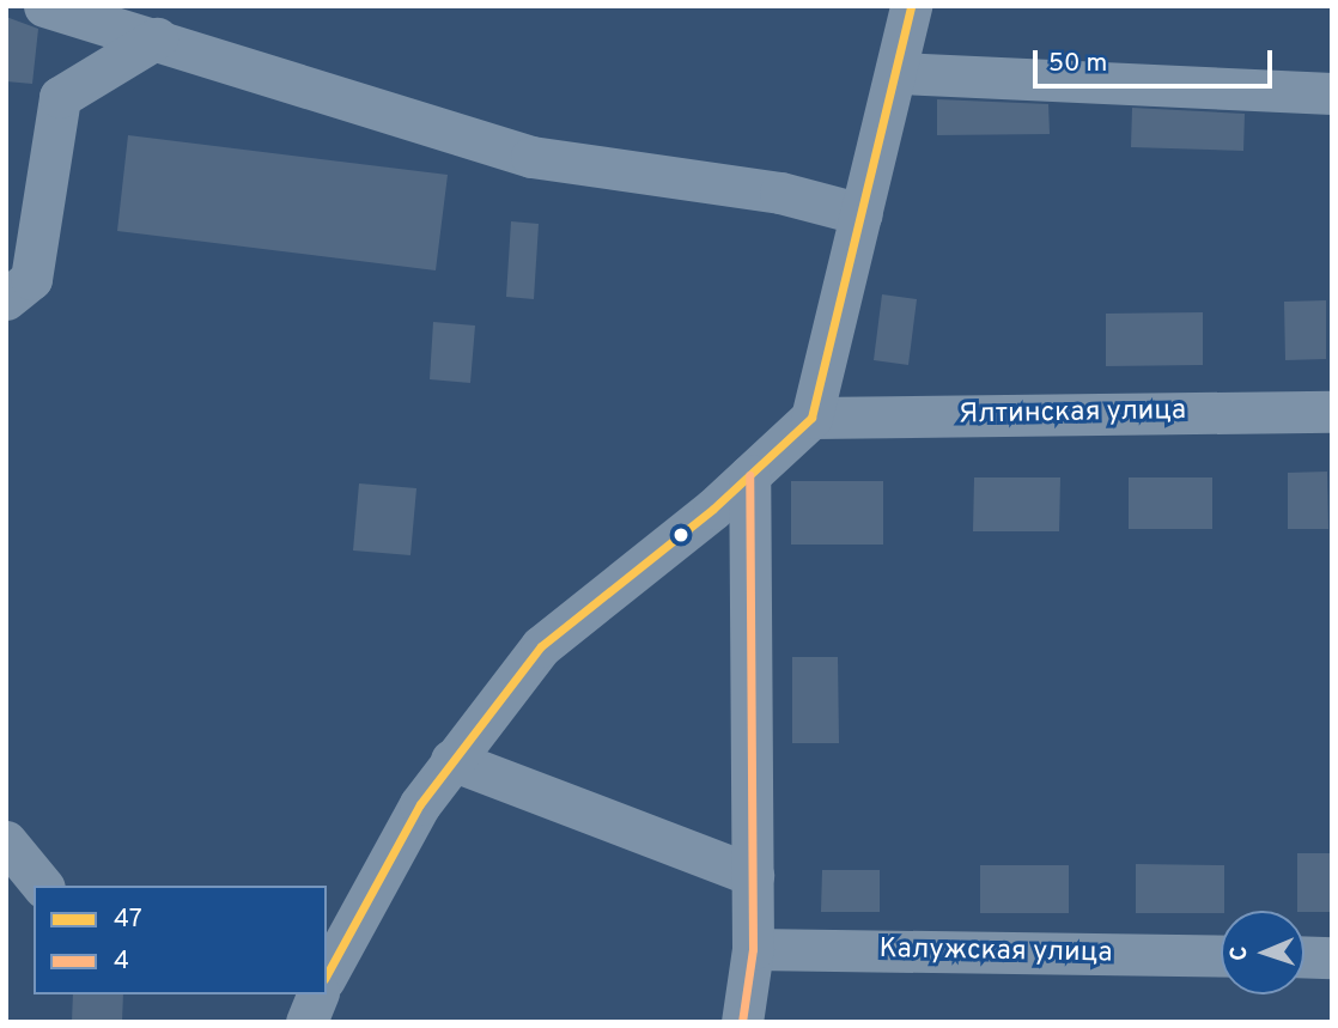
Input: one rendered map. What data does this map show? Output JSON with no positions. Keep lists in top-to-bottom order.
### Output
{
  "streets": {
    "street": ["Ялтинская улица", "Калужская улица"]
  },
  "lines": ["transit line 47", "transit line 4"],
  "legend": ["47", "4"],
  "scale_bar": "50 m",
  "north": "left"
}
